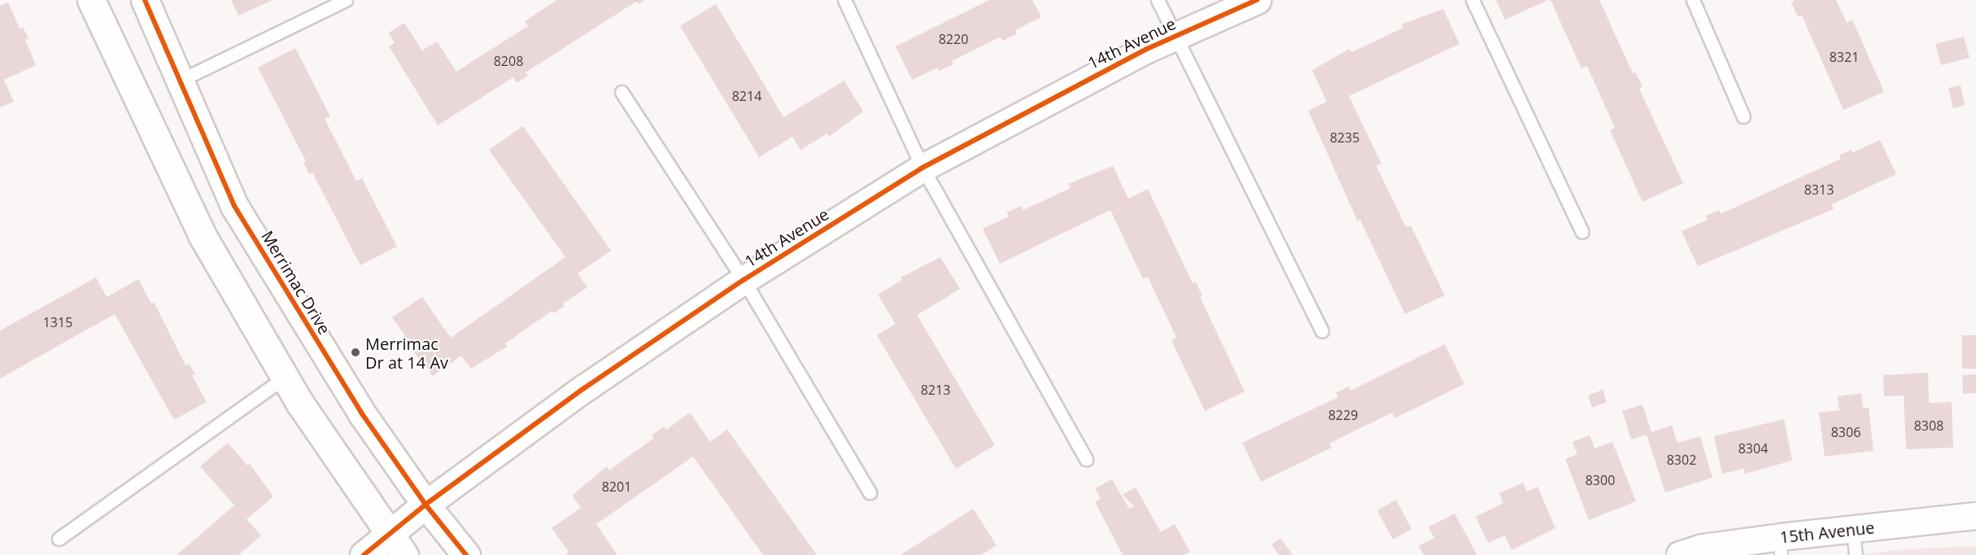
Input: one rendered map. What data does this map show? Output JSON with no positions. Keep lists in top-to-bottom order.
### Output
{
  "streets": {
    "street": ["14th Avenue", "Merrimac Drive", "15th Avenue"]
  },
  "crossings": [
    ["14th Avenue", "Merrimac Drive"]
  ],
  "places": ["Merrimac Dr at 14 Av"],
  "house_numbers": [
    "8220",
    "8321",
    "8208",
    "8214",
    "8235",
    "8313",
    "1315",
    "8213",
    "8229",
    "8308",
    "8306",
    "8304",
    "8302",
    "8300",
    "8201"
  ]
}
